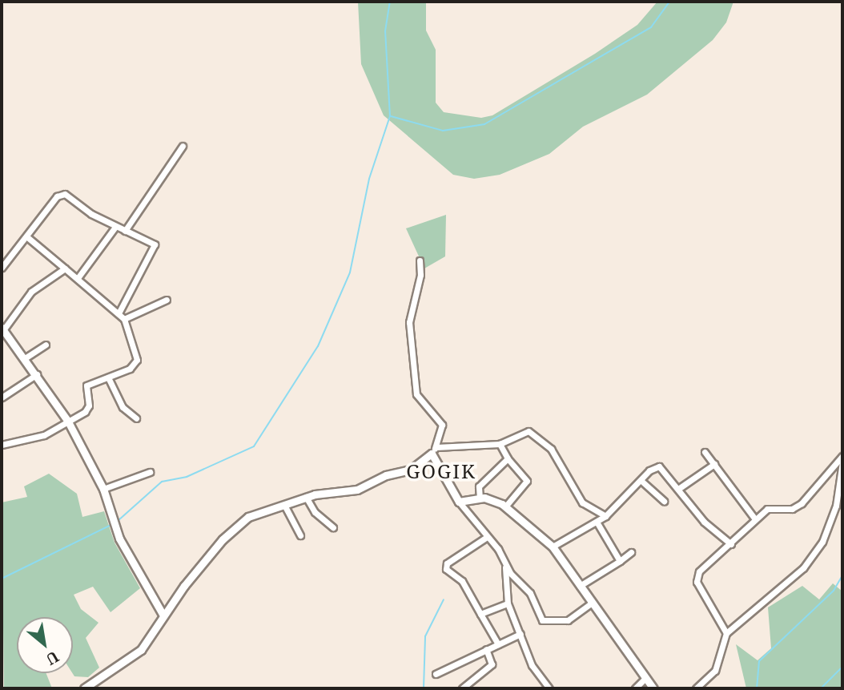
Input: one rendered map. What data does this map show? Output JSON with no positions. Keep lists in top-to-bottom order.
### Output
{
  "districts": ["GOGIK"],
  "north": "bottom right"
}
